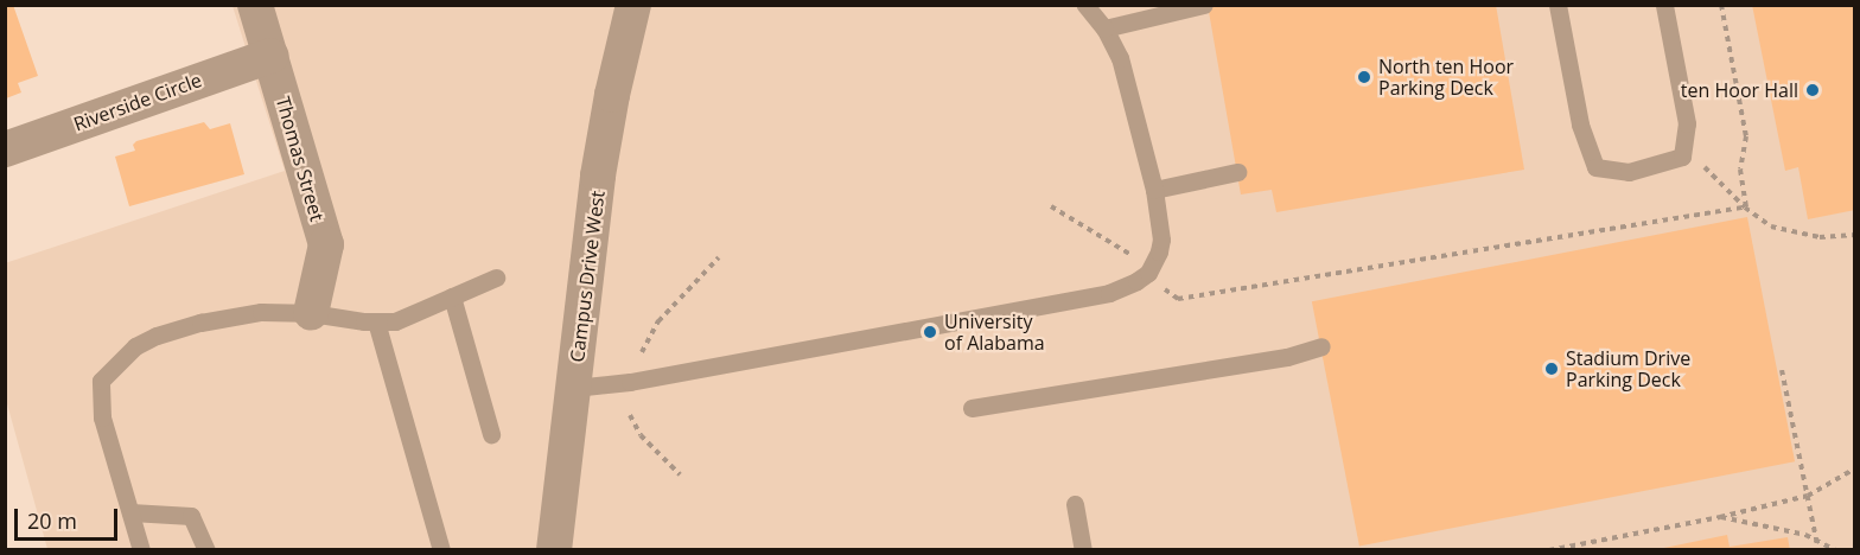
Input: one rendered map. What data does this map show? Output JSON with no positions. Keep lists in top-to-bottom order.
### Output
{
  "streets": {
    "street": ["Riverside Circle", "Thomas Street", "Campus Drive West"]
  },
  "crossings": [
    ["Riverside Circle", "Thomas Street"]
  ],
  "places": [
    "North ten Hoor Parking Deck",
    "ten Hoor Hall",
    "University of Alabama",
    "Stadium Drive Parking Deck"
  ],
  "scale_bar": "20 m"
}
